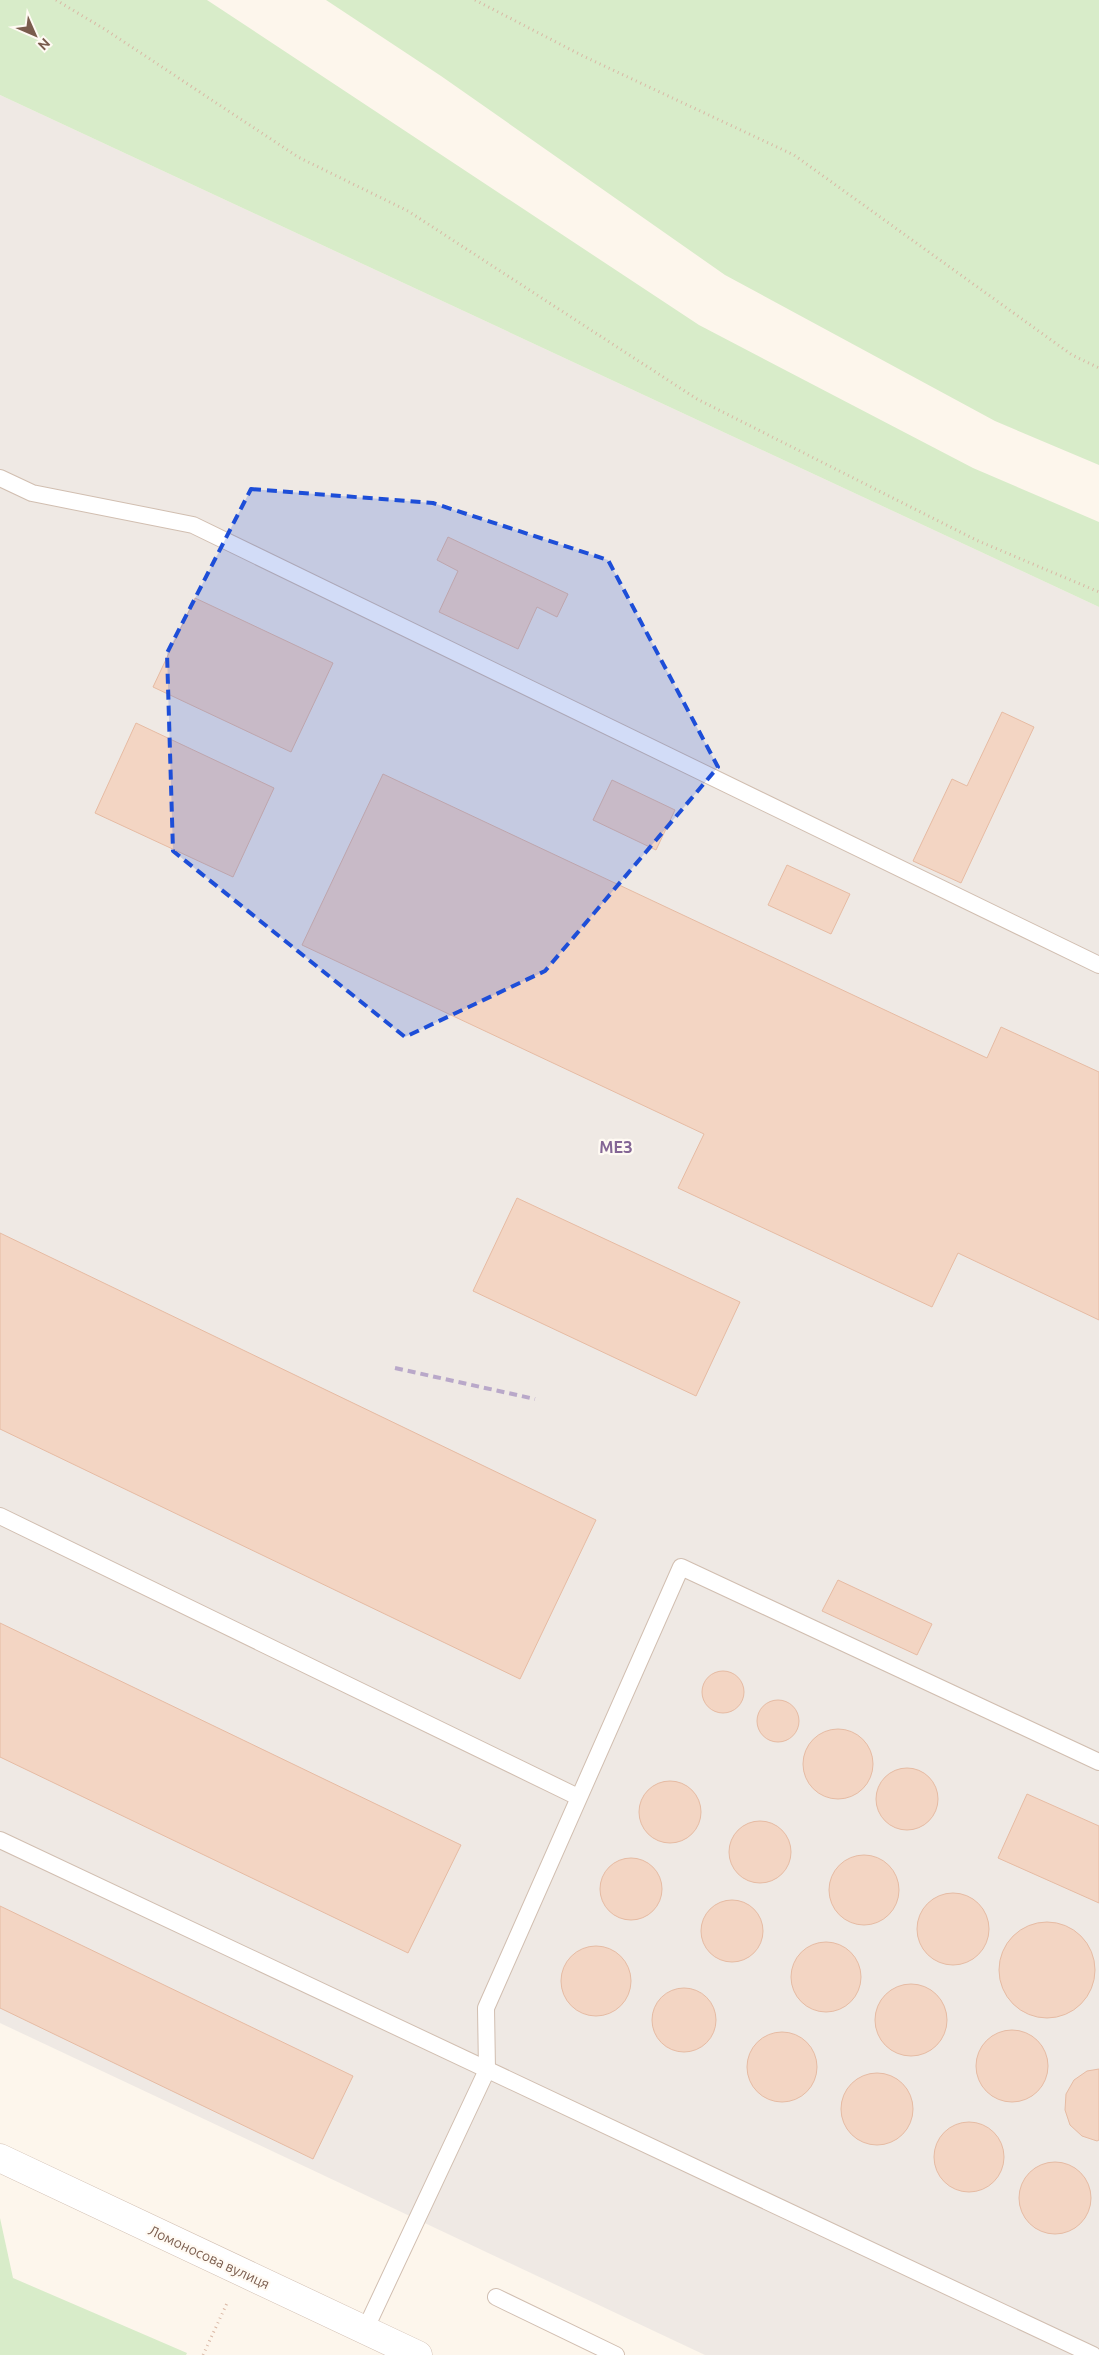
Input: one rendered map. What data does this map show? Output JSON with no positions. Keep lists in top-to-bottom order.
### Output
{
  "streets": {
    "street": ["Ломоносова вулиця"]
  },
  "districts": ["МЕЗ"],
  "north": "bottom right"
}
